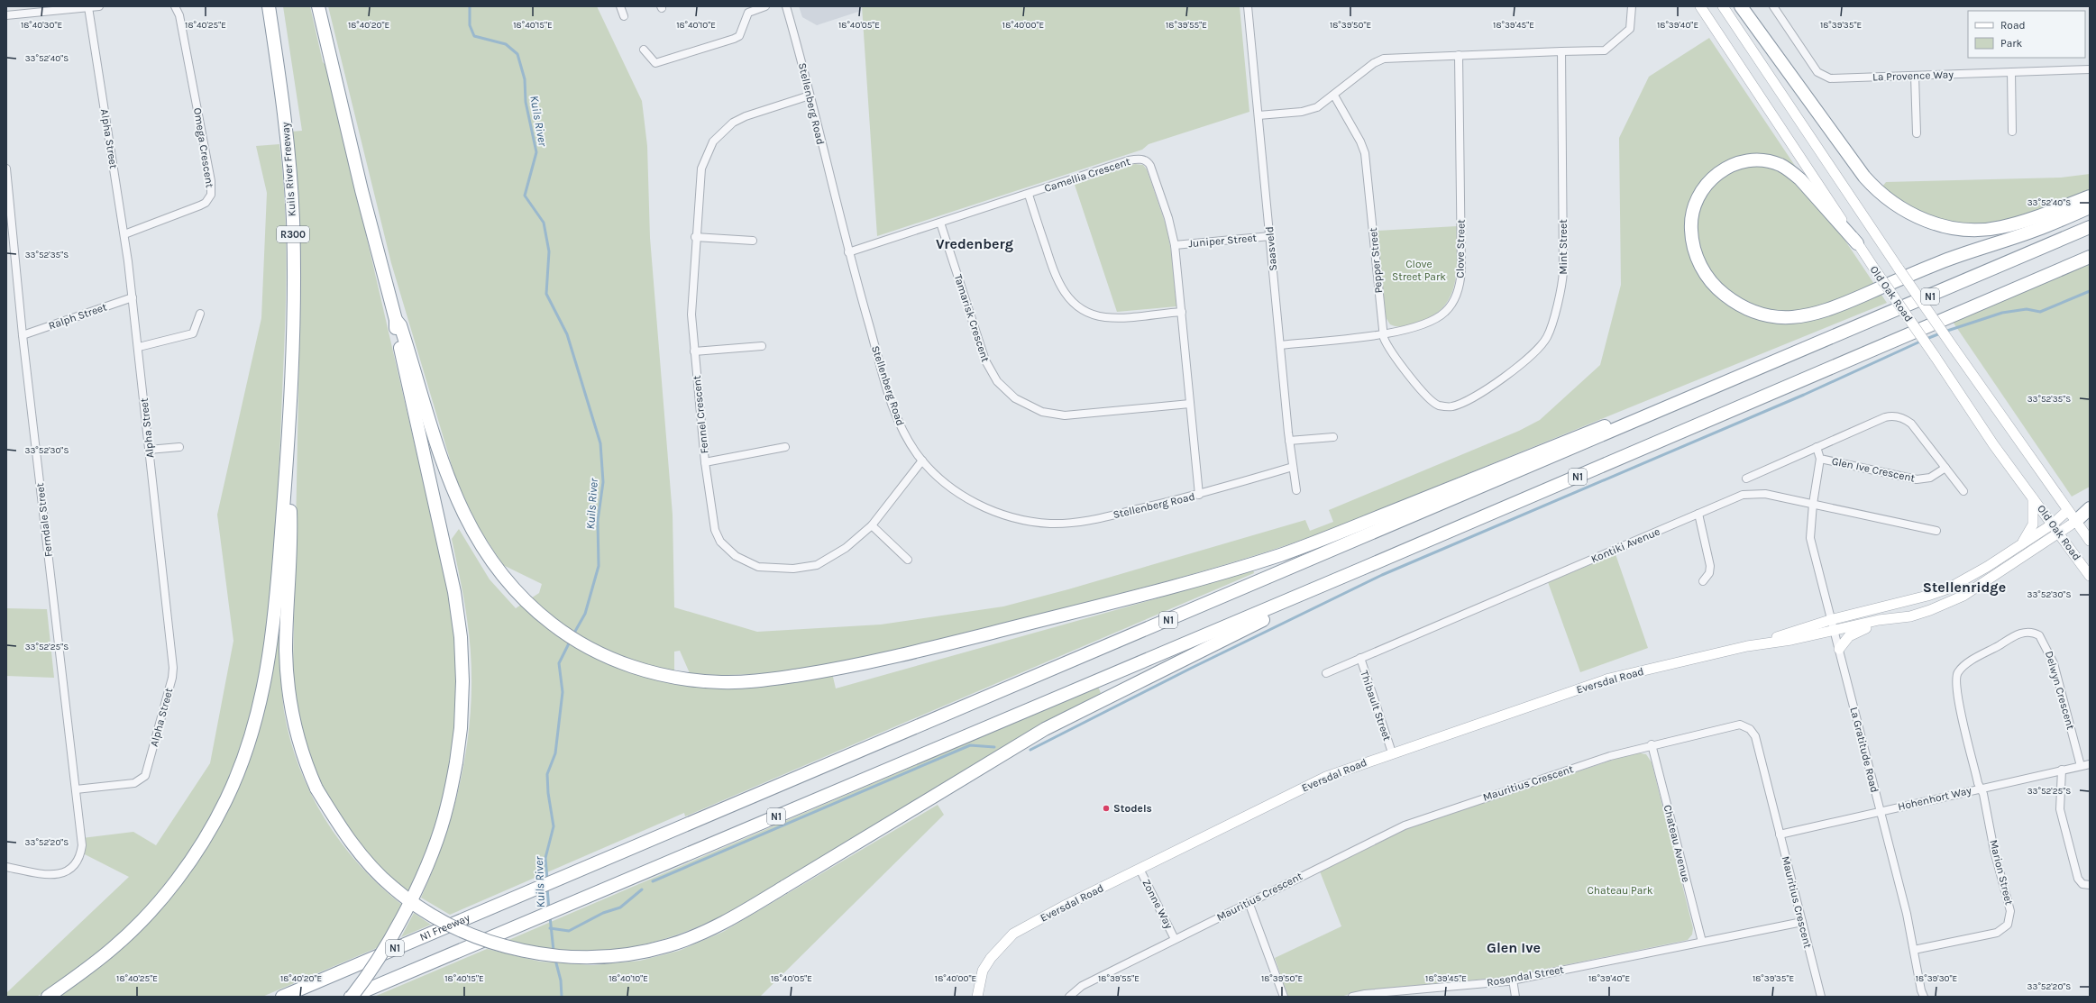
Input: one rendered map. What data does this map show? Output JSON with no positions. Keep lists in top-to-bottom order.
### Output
{
  "streets": {
    "highway": [
      "Kuils River Freeway",
      "R300",
      "N1",
      "N1 Freeway"
    ],
    "main road": ["Old Oak Road", "Eversdal Road"],
    "street": [
      "La Provence Way",
      "Stellenberg Road",
      "Alpha Street",
      "Omega Crescent",
      "Camellia Crescent",
      "Juniper Street",
      "Mint Street",
      "Saasveld",
      "Clove Street",
      "Pepper Street",
      "Ralph Street",
      "Tamarisk Crescent",
      "Fennel Crescent",
      "Glen Ive Crescent",
      "Ferndale Street",
      "Kontiki Avenue",
      "Delwyn Crescent",
      "Thibault Street",
      "La Gratitude Road",
      "Mauritius Crescent",
      "Hohenhort Way",
      "Chateau Avenue",
      "Marion Street",
      "Zonne Way",
      "Rosendal Street"
    ]
  },
  "crossings": [
    ["Stellenberg Road", "Camellia Crescent"],
    ["Stellenberg Road", "Saasveld"],
    ["Stellenberg Road", "Fennel Crescent"],
    ["Alpha Street", "Omega Crescent"],
    ["Alpha Street", "Ralph Street"],
    ["Alpha Street", "Ferndale Street"],
    ["Camellia Crescent", "Juniper Street"],
    ["Camellia Crescent", "Tamarisk Crescent"],
    ["Juniper Street", "Saasveld"],
    ["Mint Street", "Pepper Street"],
    ["Saasveld", "Clove Street"],
    ["Clove Street", "Pepper Street"],
    ["Old Oak Road", "Eversdal Road"],
    ["N1", "N1 Freeway"],
    ["Ralph Street", "Ferndale Street"],
    ["Glen Ive Crescent", "Kontiki Avenue"],
    ["Glen Ive Crescent", "La Gratitude Road"],
    ["Kontiki Avenue", "Thibault Street"],
    ["Kontiki Avenue", "La Gratitude Road"],
    ["Eversdal Road", "Thibault Street"],
    ["Eversdal Road", "La Gratitude Road"],
    ["Eversdal Road", "Zonne Way"],
    ["Delwyn Crescent", "Hohenhort Way"],
    ["Delwyn Crescent", "Marion Street"],
    ["La Gratitude Road", "Hohenhort Way"],
    ["La Gratitude Road", "Marion Street"],
    ["Mauritius Crescent", "Hohenhort Way"],
    ["Mauritius Crescent", "Chateau Avenue"],
    ["Mauritius Crescent", "Zonne Way"],
    ["Mauritius Crescent", "Rosendal Street"],
    ["Hohenhort Way", "Marion Street"],
    ["Chateau Avenue", "Rosendal Street"]
  ],
  "districts": ["Vredenberg", "Stellenridge", "Glen Ive"],
  "water": ["Kuils River"],
  "parks": ["Clove Street Park", "Chateau Park"],
  "places": ["Stodels"],
  "legend": ["Road", "Park"],
  "coordinates": [
    "18°40'30\"E",
    "18°40'25\"E",
    "18°40'20\"E",
    "18°40'15\"E",
    "18°40'10\"E",
    "18°40'05\"E",
    "18°40'00\"E",
    "18°39'55\"E",
    "18°39'50\"E",
    "18°39'45\"E",
    "18°39'40\"E",
    "18°39'35\"E",
    "33°52'40\"S",
    "33°52'35\"S",
    "33°52'30\"S",
    "33°52'25\"S",
    "33°52'20\"S",
    "18°39'30\"E"
  ]
}
